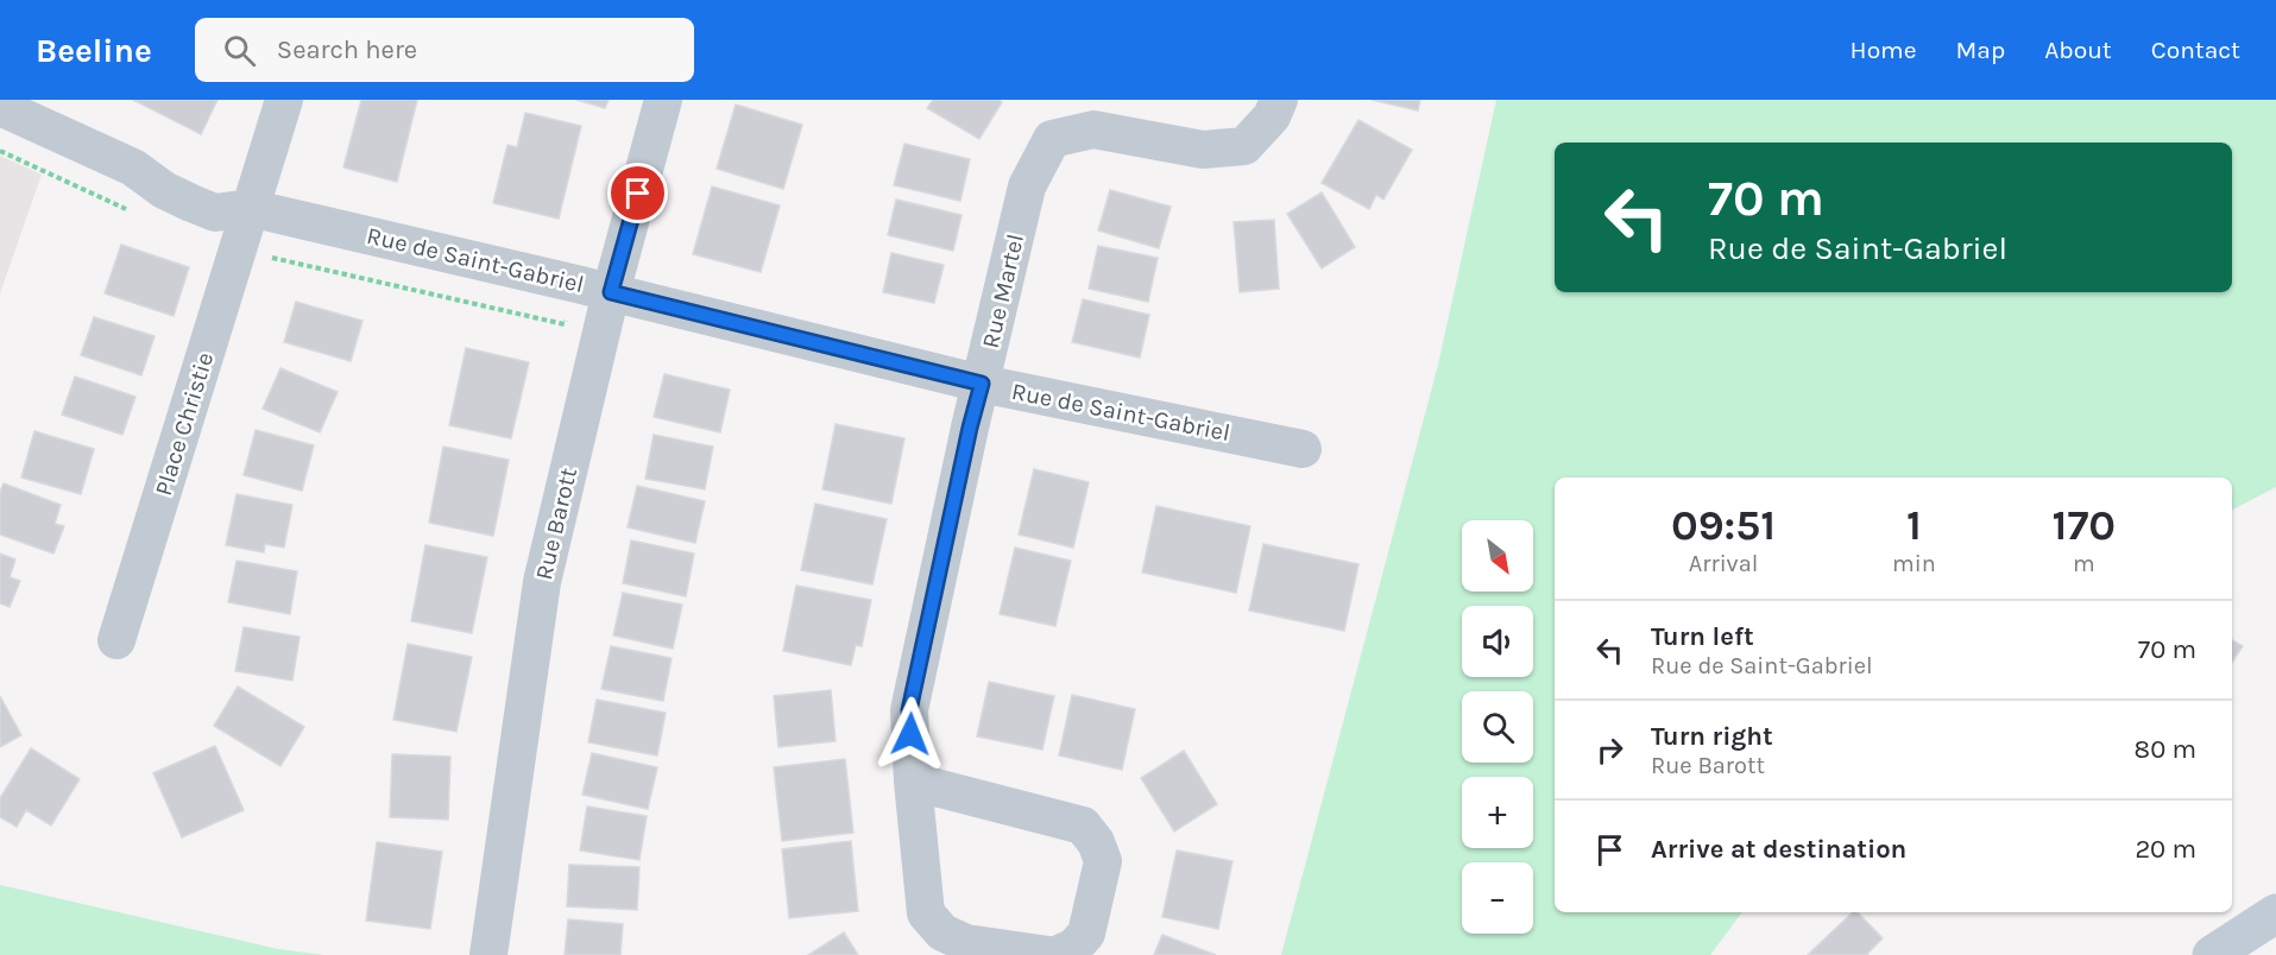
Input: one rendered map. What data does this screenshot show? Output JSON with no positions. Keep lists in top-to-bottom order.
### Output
{
  "streets": {
    "street": [
      "Rue de Saint-Gabriel",
      "Rue Martel",
      "Place Christie",
      "Rue Barott"
    ]
  },
  "crossings": [
    ["Rue de Saint-Gabriel", "Rue Martel"],
    ["Rue de Saint-Gabriel", "Place Christie"],
    ["Rue de Saint-Gabriel", "Rue Barott"]
  ],
  "north": "bottom right",
  "page": {
    "header": "Beeline",
    "search": "Search here",
    "nav": [
      "Home",
      "Map",
      "About",
      "Contact"
    ],
    "turn": ["70 m", "Rue de Saint-Gabriel"],
    "eta": [
      "09:51",
      "Arrival",
      "1",
      "min",
      "170",
      "m"
    ],
    "map_buttons": ["+", "−"],
    "list": [
      {
        "name": "Turn left",
        "note": "Rue de Saint-Gabriel",
        "value": "70 m"
      },
      {
        "name": "Turn right",
        "note": "Rue Barott",
        "value": "80 m"
      },
      {
        "name": "Arrive at destination",
        "value": "20 m"
      }
    ]
  }
}
